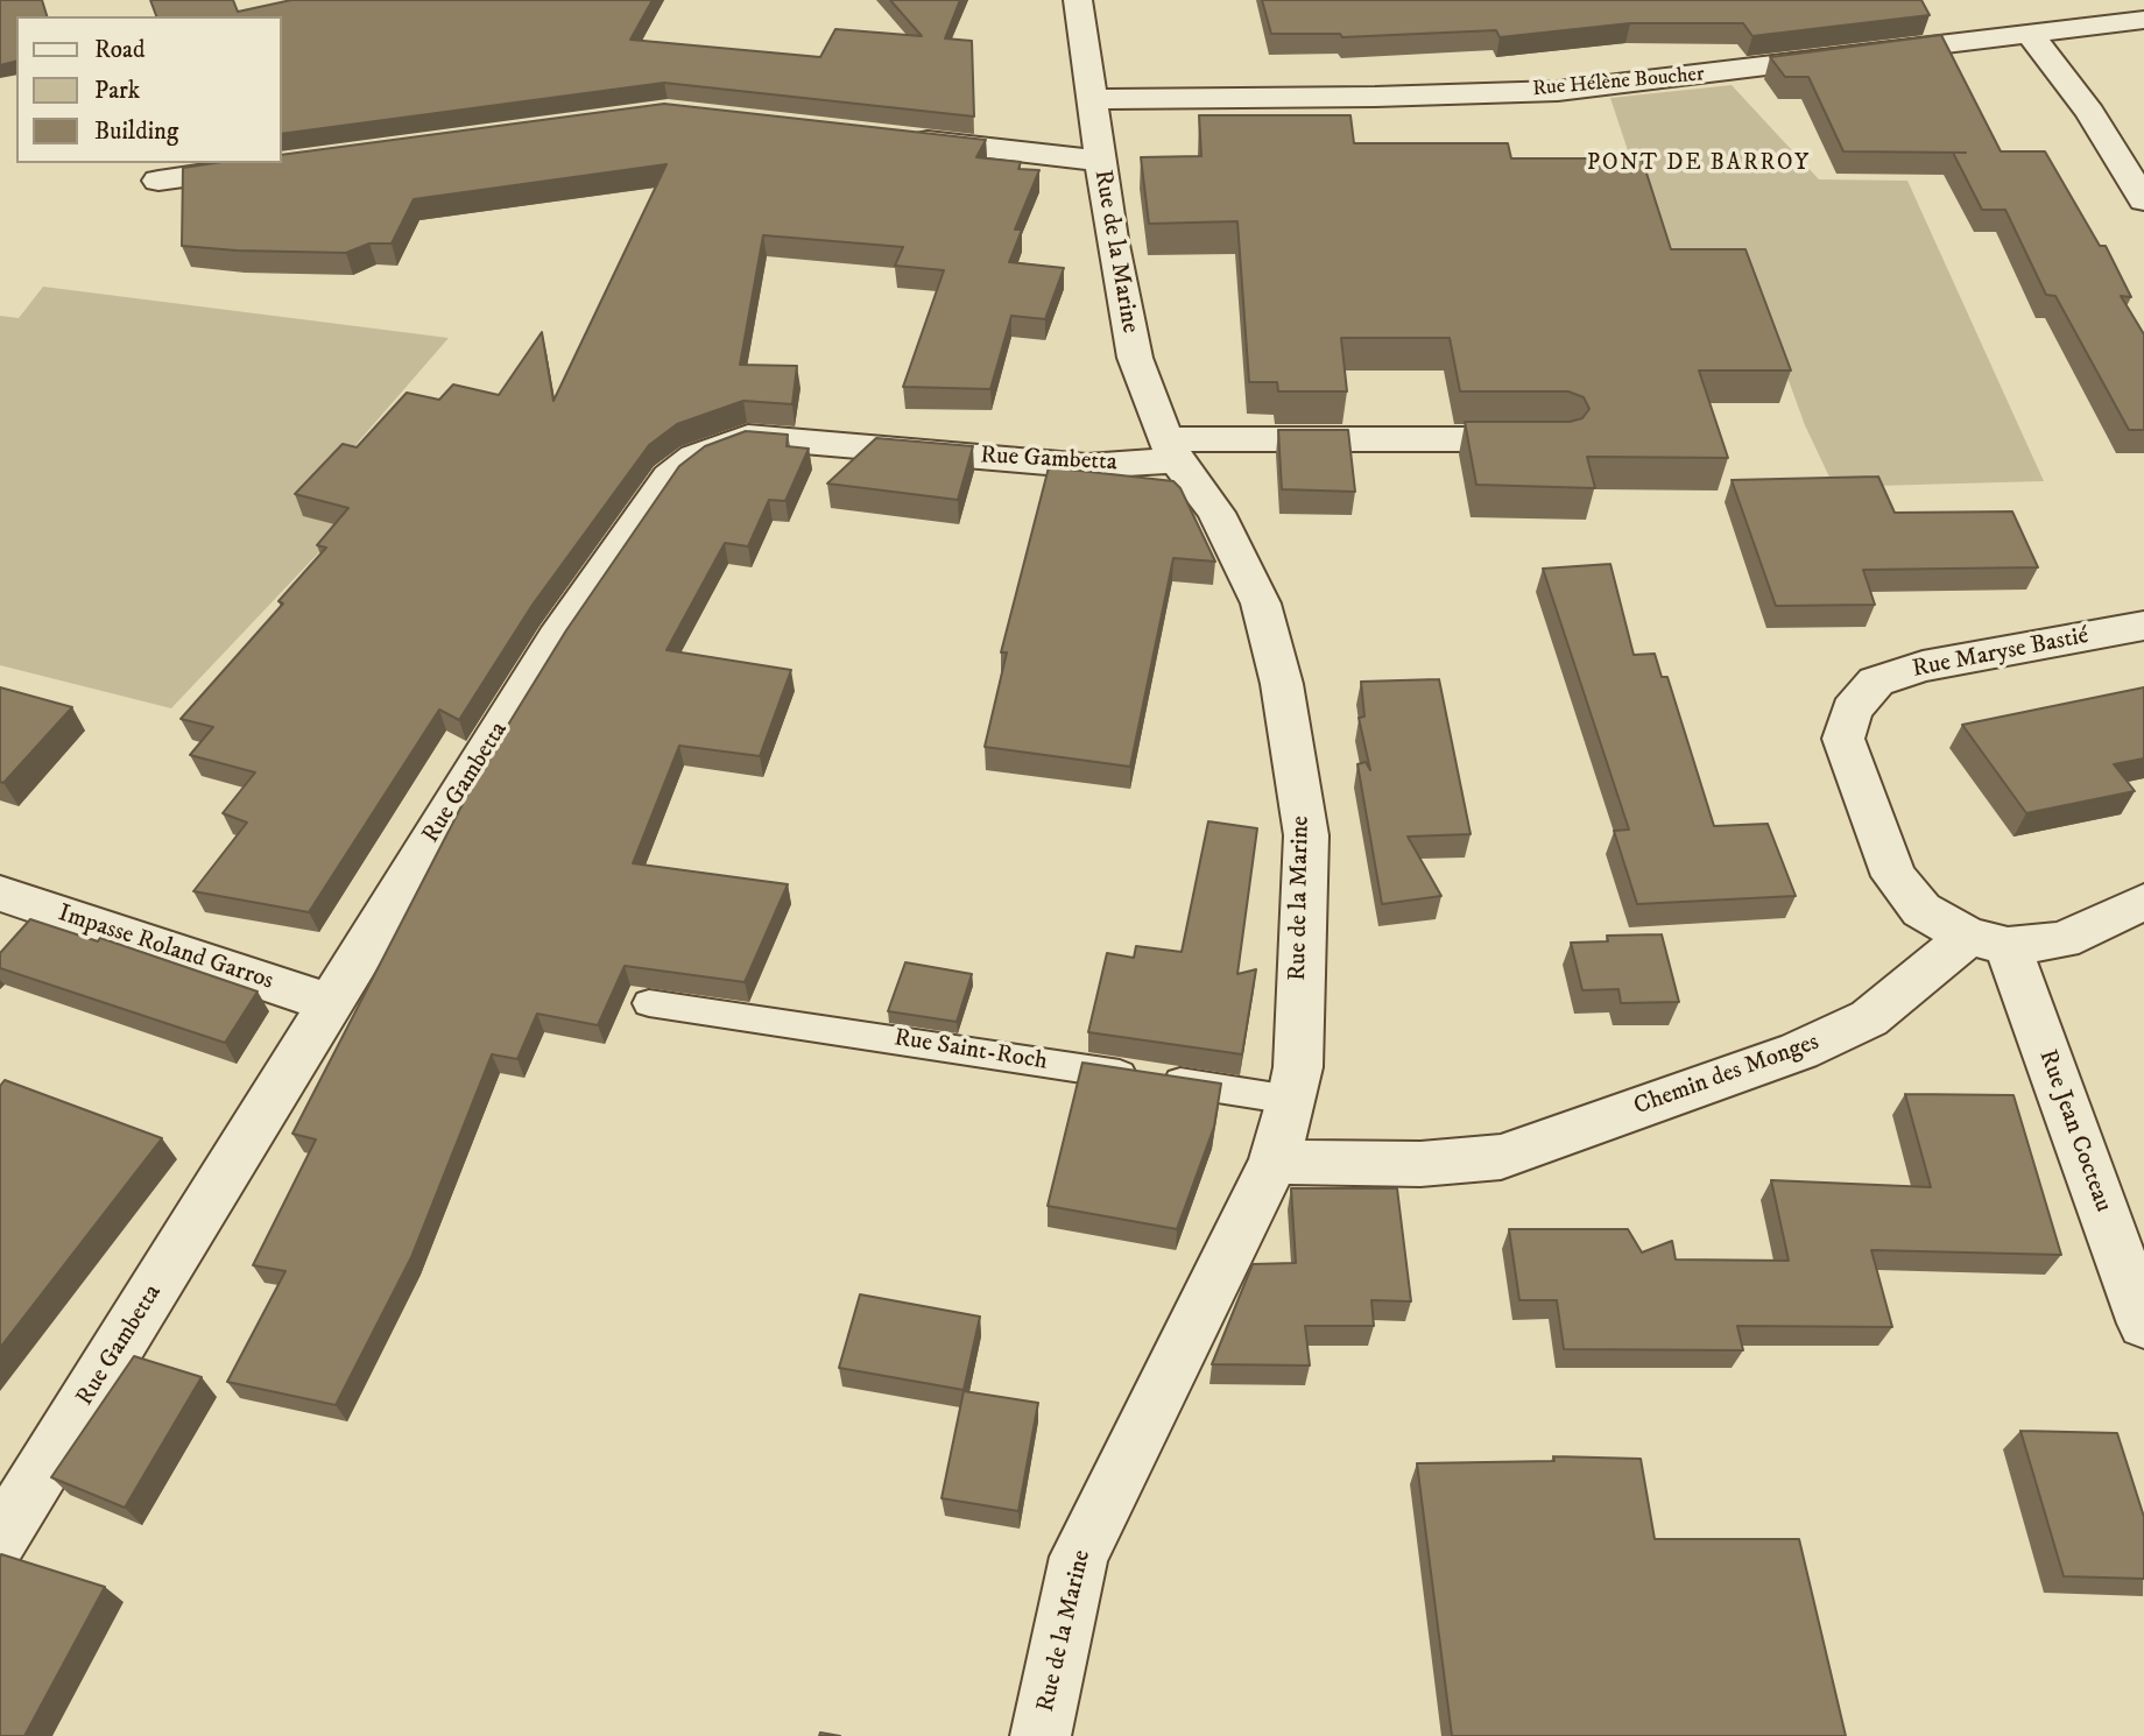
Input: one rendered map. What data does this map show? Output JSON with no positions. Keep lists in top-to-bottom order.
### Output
{
  "streets": {
    "street": [
      "Rue Hélène Boucher",
      "Rue de la Marine",
      "Rue Gambetta",
      "Rue Maryse Bastié",
      "Impasse Roland Garros",
      "Chemin des Monges",
      "Rue Jean Cocteau"
    ],
    "lane": ["Rue Saint-Roch"]
  },
  "crossings": [
    ["Rue Hélène Boucher", "Rue de la Marine"],
    ["Rue de la Marine", "Rue Gambetta"],
    ["Rue de la Marine", "Rue Saint-Roch"],
    ["Rue de la Marine", "Chemin des Monges"],
    ["Rue Gambetta", "Impasse Roland Garros"],
    ["Rue Maryse Bastié", "Chemin des Monges"],
    ["Rue Maryse Bastié", "Rue Jean Cocteau"],
    ["Chemin des Monges", "Rue Jean Cocteau"]
  ],
  "districts": ["PONT DE BARROY"],
  "legend": ["Road", "Park", "Building"]
}
